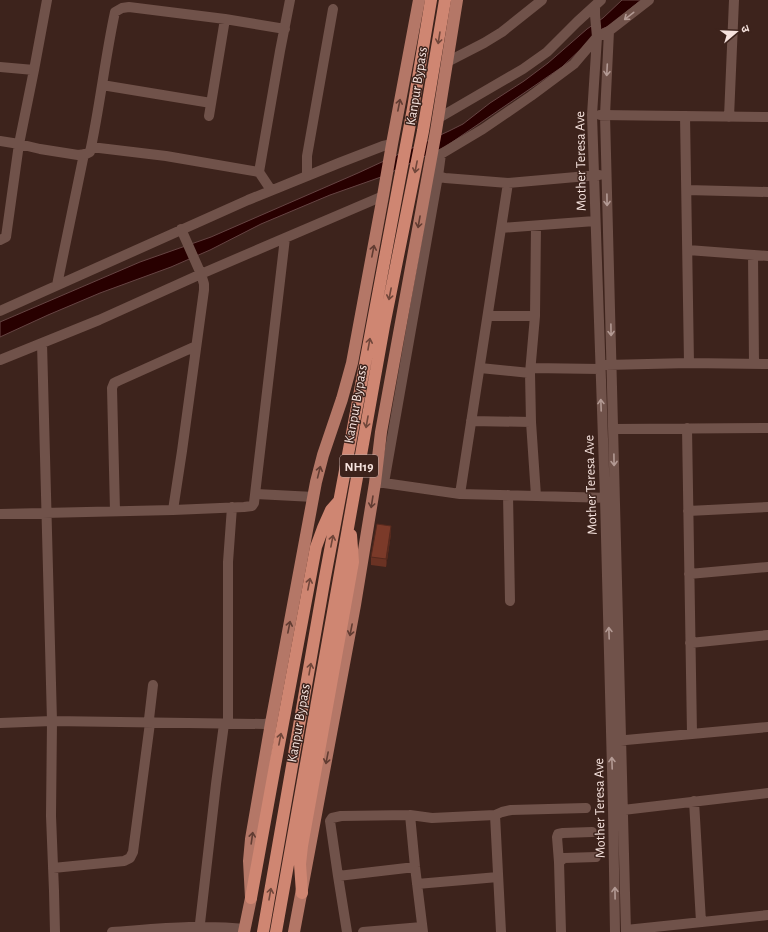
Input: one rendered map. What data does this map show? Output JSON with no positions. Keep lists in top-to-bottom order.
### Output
{
  "streets": {
    "highway": ["Kanpur Bypass", "NH19"],
    "street": ["Mother Teresa Ave"]
  },
  "north": "right"
}
